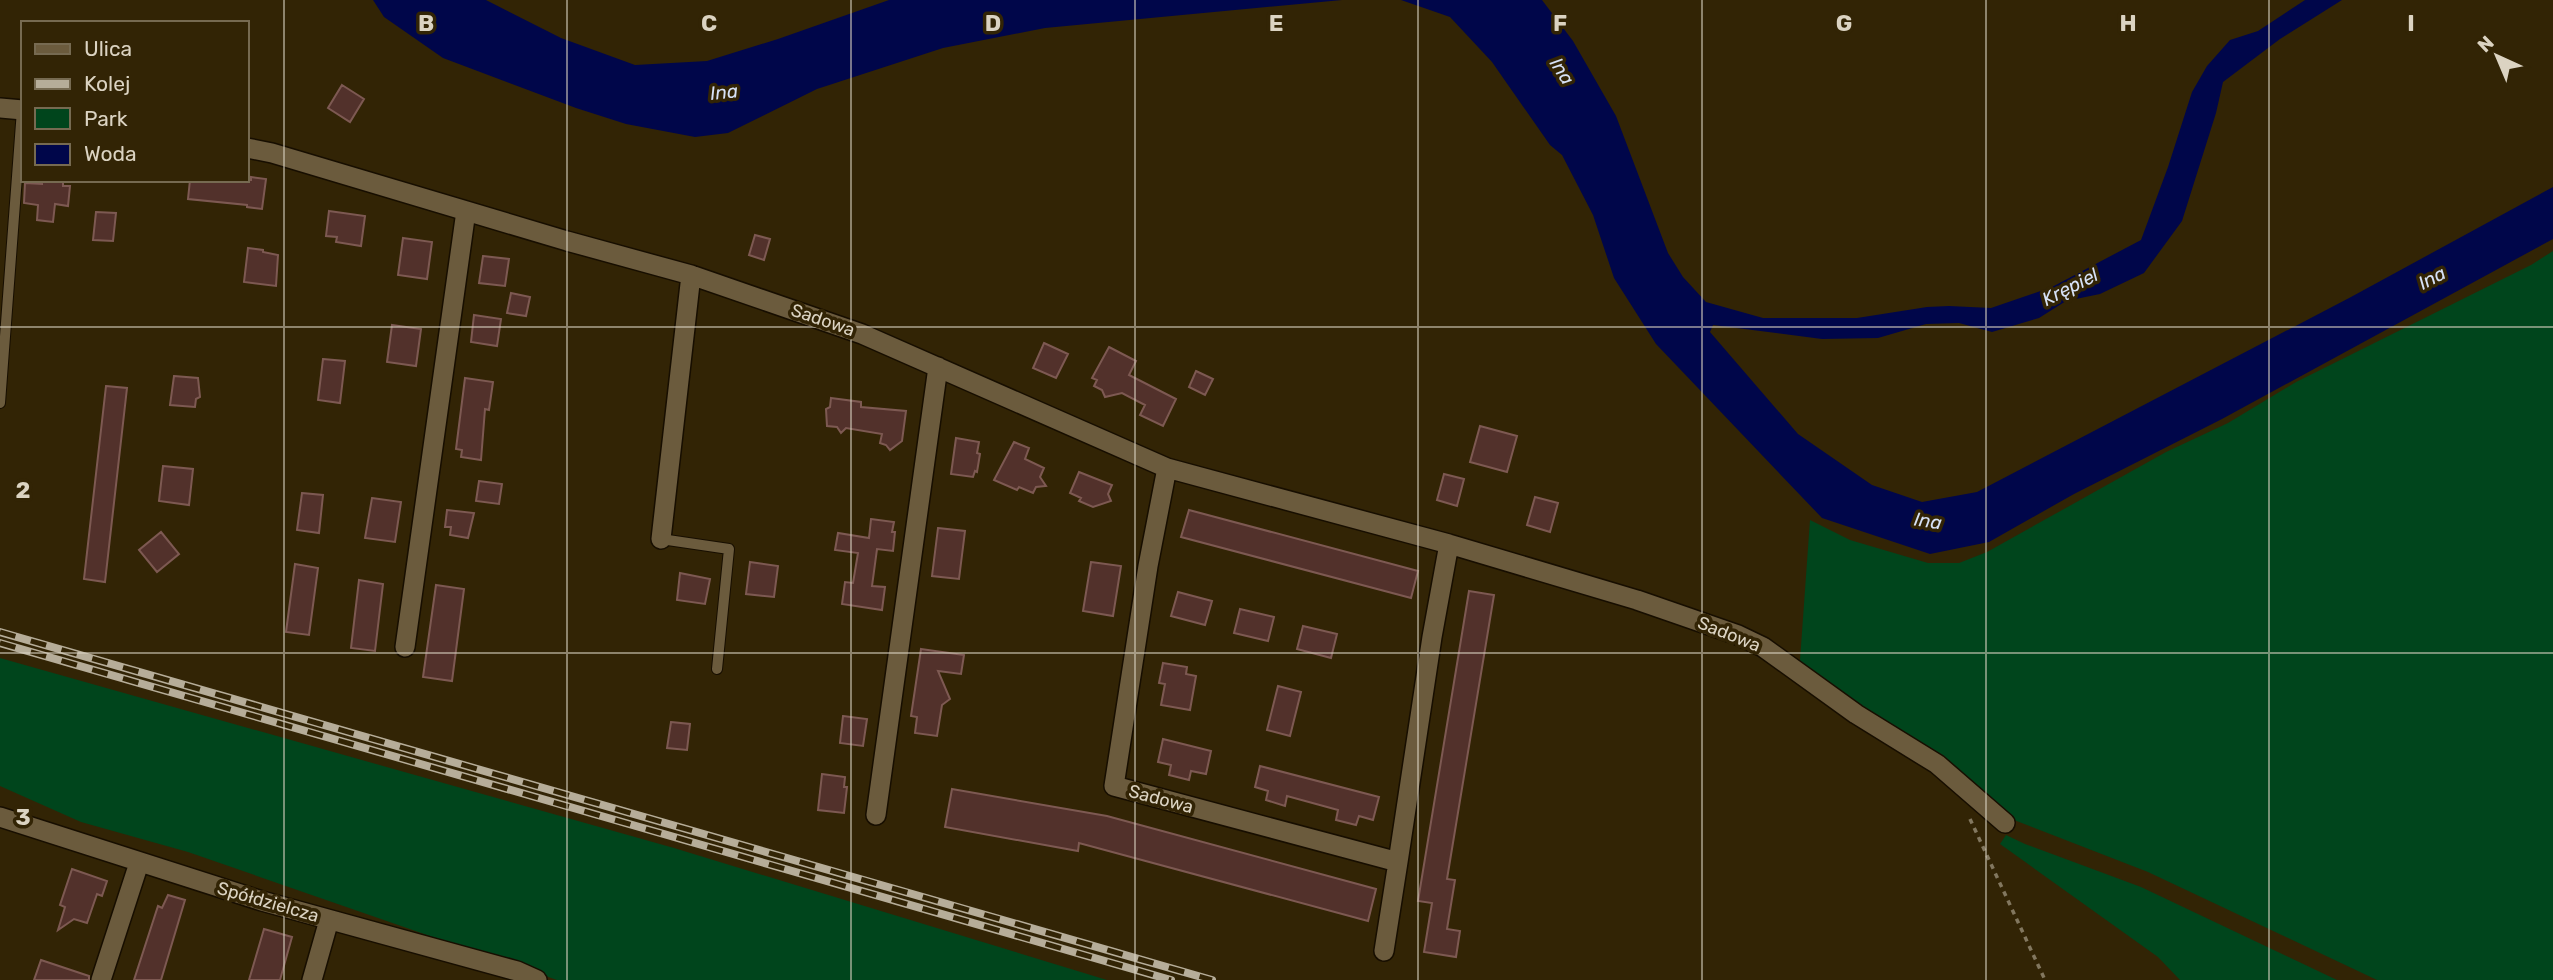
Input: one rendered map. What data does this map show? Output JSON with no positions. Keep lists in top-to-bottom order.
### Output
{
  "streets": {
    "street": ["Sadowa", "Spółdzielcza"]
  },
  "water": ["Ina", "Krępiel"],
  "legend": [
    "Ulica",
    "Kolej",
    "Park",
    "Woda"
  ],
  "north": "top left",
  "grid": {
    "columns": [
      "B",
      "C",
      "D",
      "E",
      "F",
      "G",
      "H",
      "I"
    ],
    "rows": ["2", "3"]
  }
}
